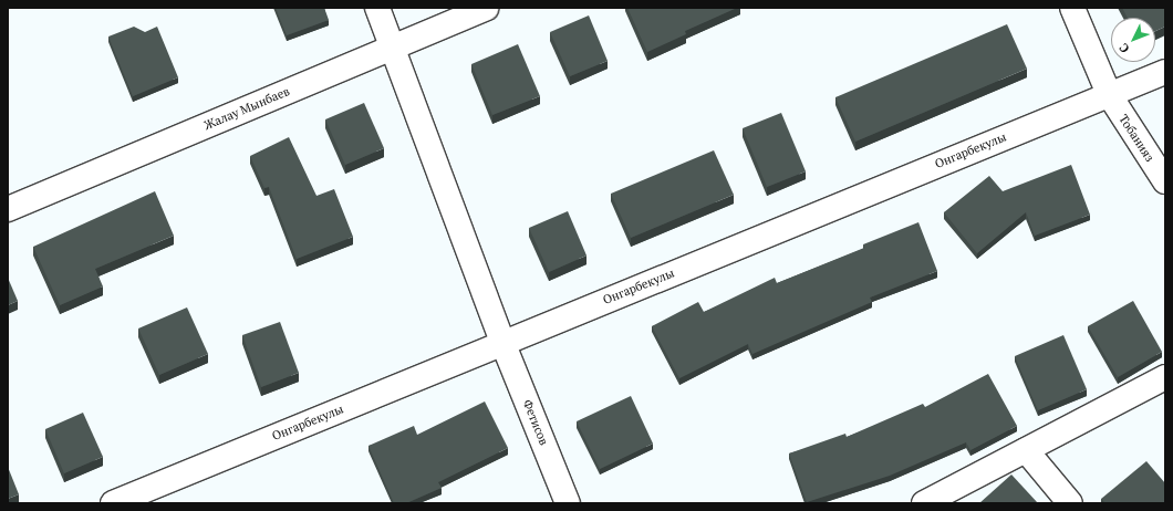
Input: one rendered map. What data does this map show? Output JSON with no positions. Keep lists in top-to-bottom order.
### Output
{
  "streets": {
    "street": [
      "Жалау Мынбаев",
      "Тобанияз",
      "Онгарбекулы",
      "Фетисов"
    ]
  },
  "crossings": [
    ["Жалау Мынбаев", "Фетисов"],
    ["Тобанияз", "Онгарбекулы"],
    ["Онгарбекулы", "Фетисов"]
  ],
  "north": "bottom left"
}
